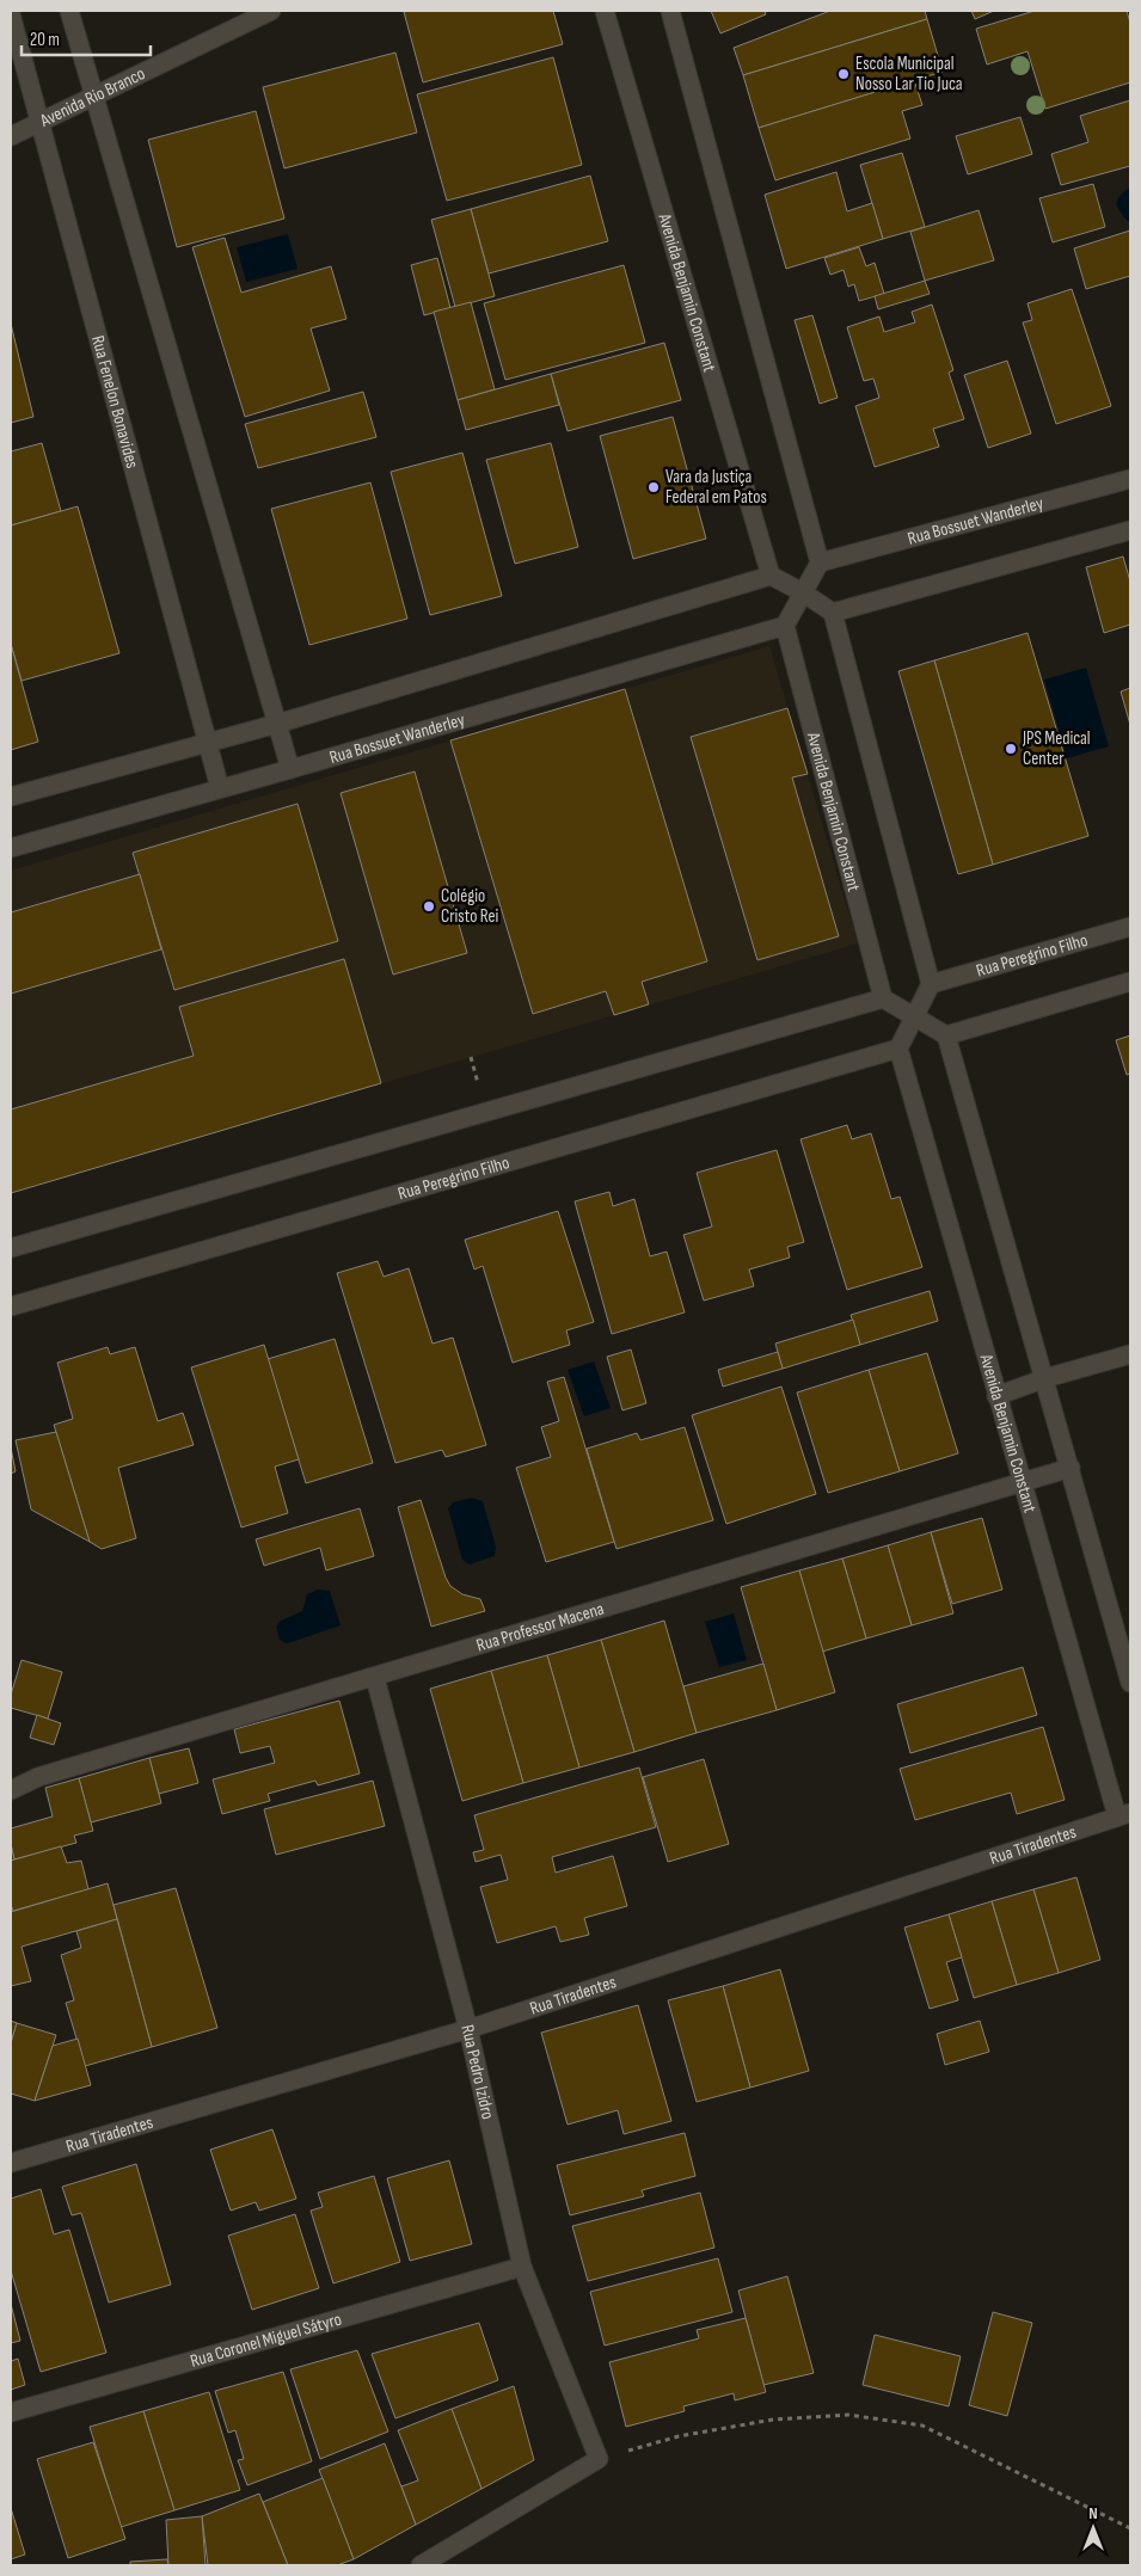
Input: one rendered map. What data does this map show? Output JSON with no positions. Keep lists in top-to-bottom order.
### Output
{
  "streets": {
    "street": [
      "Avenida Rio Branco",
      "Avenida Benjamin Constant",
      "Rua Fenelon Bonavides",
      "Rua Bossuet Wanderley",
      "Rua Peregrino Filho",
      "Rua Professor Macena",
      "Rua Tiradentes",
      "Rua Pedro Izidro",
      "Rua Coronel Miguel Sátyro"
    ]
  },
  "crossings": [
    ["Avenida Rio Branco", "Rua Fenelon Bonavides"],
    ["Avenida Benjamin Constant", "Rua Bossuet Wanderley"],
    ["Avenida Benjamin Constant", "Rua Peregrino Filho"],
    ["Avenida Benjamin Constant", "Rua Professor Macena"],
    ["Avenida Benjamin Constant", "Rua Tiradentes"],
    ["Rua Fenelon Bonavides", "Rua Bossuet Wanderley"],
    ["Rua Professor Macena", "Rua Pedro Izidro"],
    ["Rua Tiradentes", "Rua Pedro Izidro"],
    ["Rua Pedro Izidro", "Rua Coronel Miguel Sátyro"]
  ],
  "places": [
    "Escola Municipal Nosso Lar Tio Juca",
    "Vara da Justiça Federal em Patos",
    "JPS Medical Center",
    "Colégio Cristo Rei"
  ],
  "scale_bar": "20 m",
  "north": "top"
}
